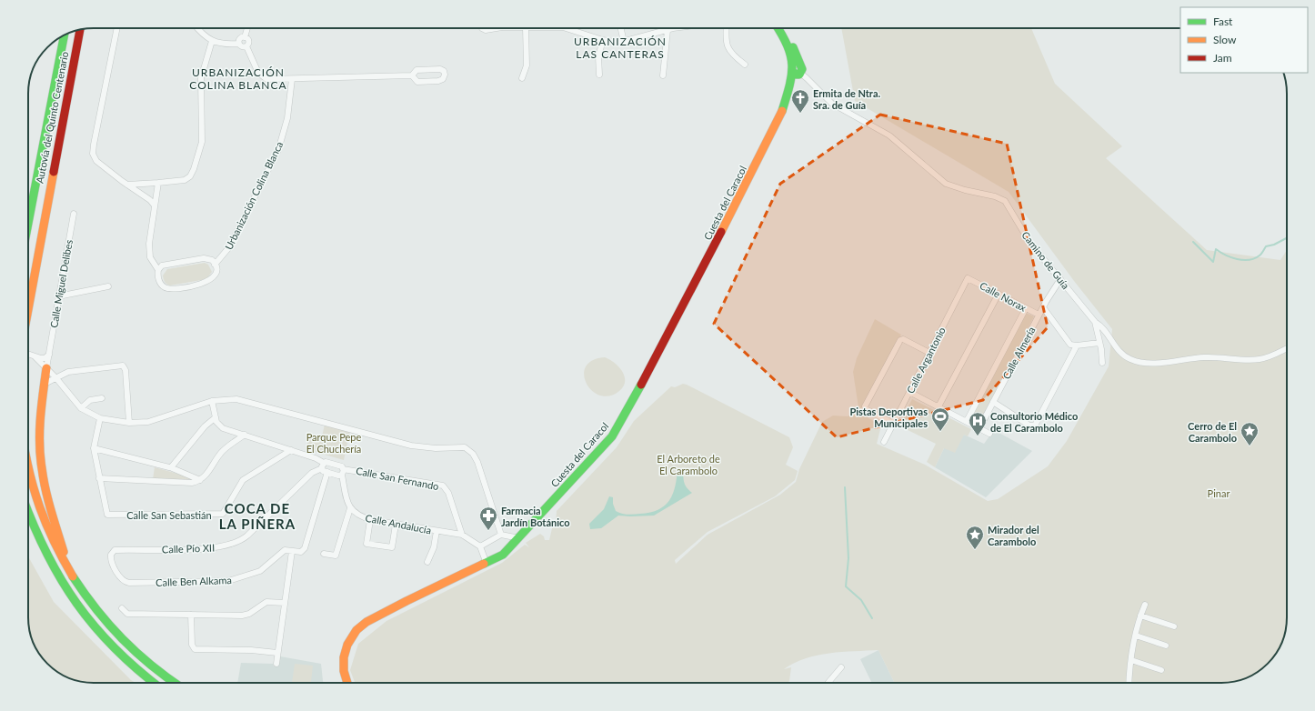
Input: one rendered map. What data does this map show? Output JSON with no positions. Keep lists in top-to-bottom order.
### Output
{
  "streets": {
    "main road": ["Autovía del Quinto Centenario", "Cuesta del Caracol"],
    "street": [
      "Urbanización Colina Blanca",
      "Camino de Guía",
      "Calle Miguel Delibes",
      "Calle Norax",
      "Calle Almería",
      "Calle Argantonio",
      "Calle San Fernando",
      "Calle San Sebastián",
      "Calle Andalucía",
      "Calle Pío XII",
      "Calle Ben Alkama"
    ]
  },
  "crossings": [
    ["Cuesta del Caracol", "Camino de Guía"],
    ["Camino de Guía", "Calle Almería"],
    ["Calle Norax", "Calle Almería"],
    ["Calle Norax", "Calle Argantonio"],
    ["Calle San Fernando", "Calle Andalucía"],
    ["Calle Pío XII", "Calle Ben Alkama"]
  ],
  "districts": ["URBANIZACIÓN LAS CANTERAS", "URBANIZACIÓN COLINA BLANCA", "COCA DE LA PIÑERA"],
  "parks": ["Parque Pepe El Chuchería", "El Arboreto de El Carambolo", "Pinar"],
  "places": {
    "church": ["Ermita de Ntra. Sra. de Guía"],
    "sports": ["Pistas Deportivas Municipales"],
    "hospital": ["Consultorio Médico de El Carambolo"],
    "place": ["Cerro de El Carambolo", "Mirador del Carambolo"],
    "pharmacy": ["Farmacia Jardín Botánico"]
  },
  "legend": ["Fast", "Slow", "Jam"]
}
